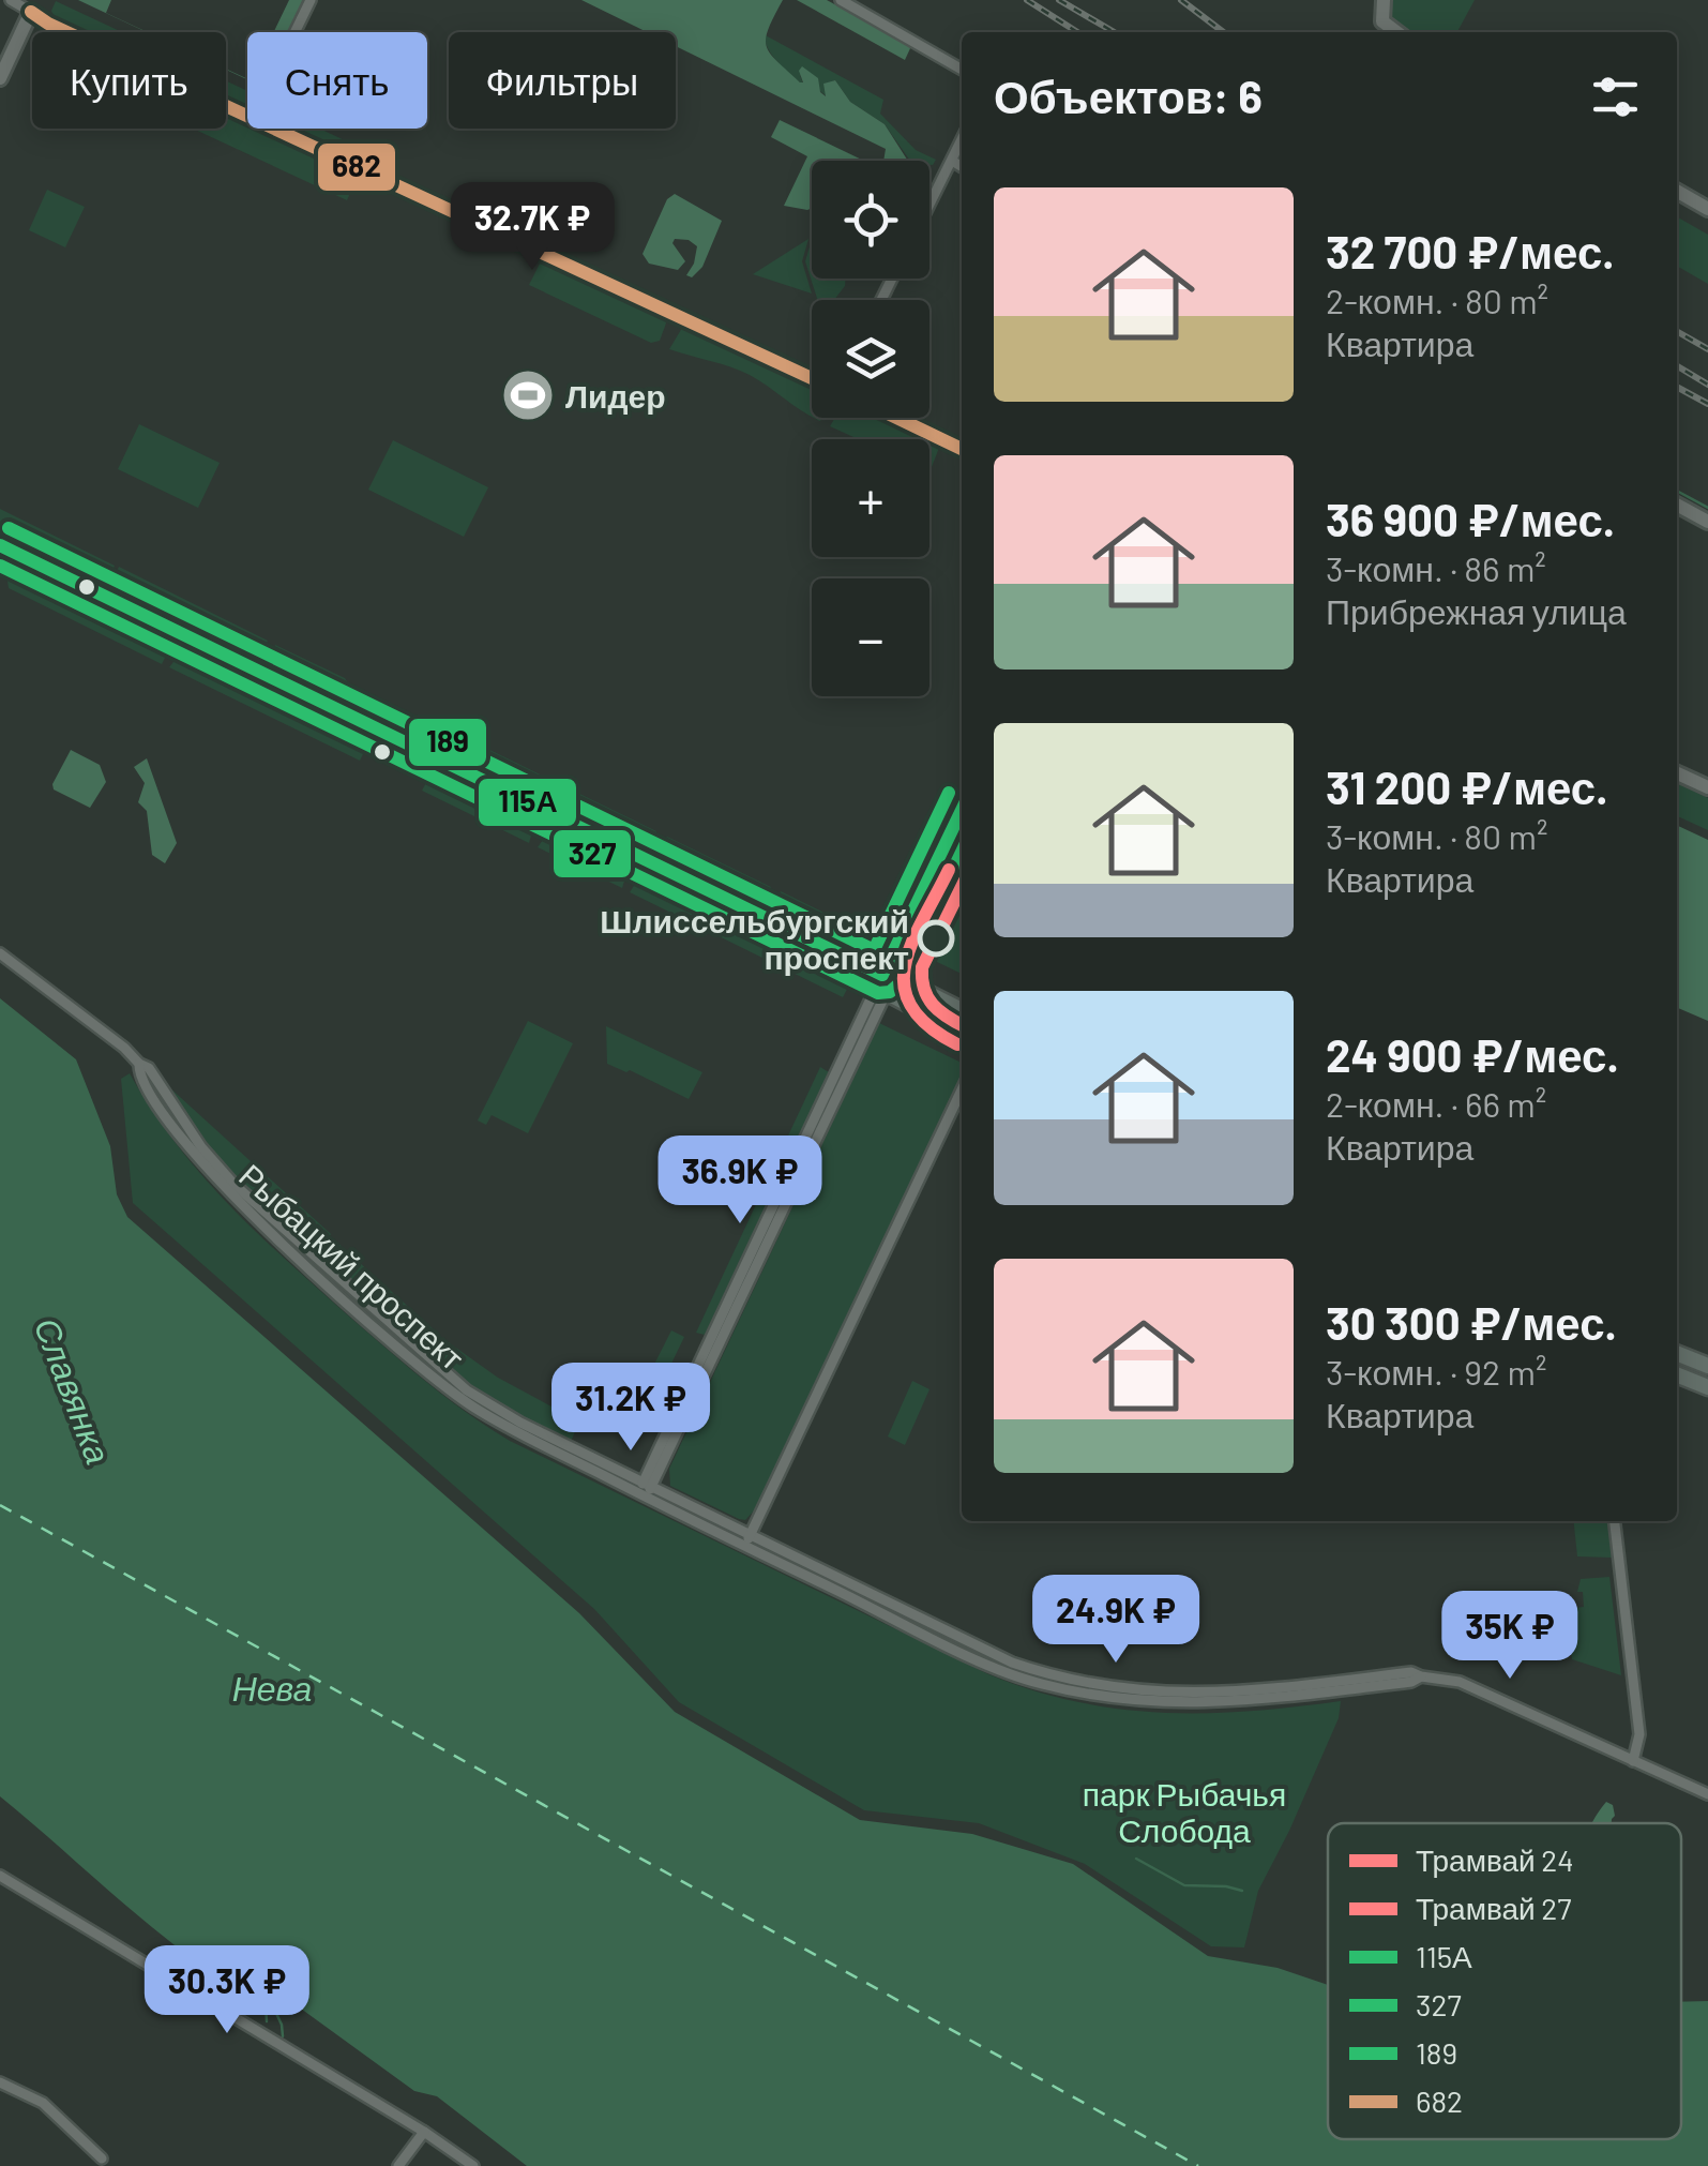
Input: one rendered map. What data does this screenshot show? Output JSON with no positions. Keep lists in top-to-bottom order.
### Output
{
  "streets": {
    "street": ["Рыбацкий проспект"]
  },
  "water": ["Славянка", "Нева"],
  "parks": ["парк Рыбачья Слобода"],
  "places": {
    "sports": ["Лидер"],
    "other": ["Шлиссельбургский проспект"]
  },
  "lines": [
    "transit line 682",
    "transit line 189",
    "transit line 115А",
    "transit line 327",
    "tram line 27",
    "tram line 24"
  ],
  "legend": [
    "Трамвай 24",
    "Трамвай 27",
    "115А",
    "327",
    "189",
    "682"
  ],
  "page": {
    "chip": ["Купить", "Снять", "Фильтры"],
    "heading": "Объектов: 6",
    "map_buttons": ["+", "−"],
    "list": [
      {
        "name": "32 700 ₽/мес.",
        "note": "2-комн. · 80 m² · Квартира"
      },
      {
        "name": "36 900 ₽/мес.",
        "note": "3-комн. · 86 m² · Прибрежная улица"
      },
      {
        "name": "31 200 ₽/мес.",
        "note": "3-комн. · 80 m² · Квартира"
      },
      {
        "name": "24 900 ₽/мес.",
        "note": "2-комн. · 66 m² · Квартира"
      },
      {
        "name": "30 300 ₽/мес.",
        "note": "3-комн. · 92 m² · Квартира"
      }
    ],
    "price": [
      "32.7K ₽",
      "36.9K ₽",
      "31.2K ₽",
      "24.9K ₽",
      "35K ₽",
      "30.3K ₽"
    ]
  }
}
